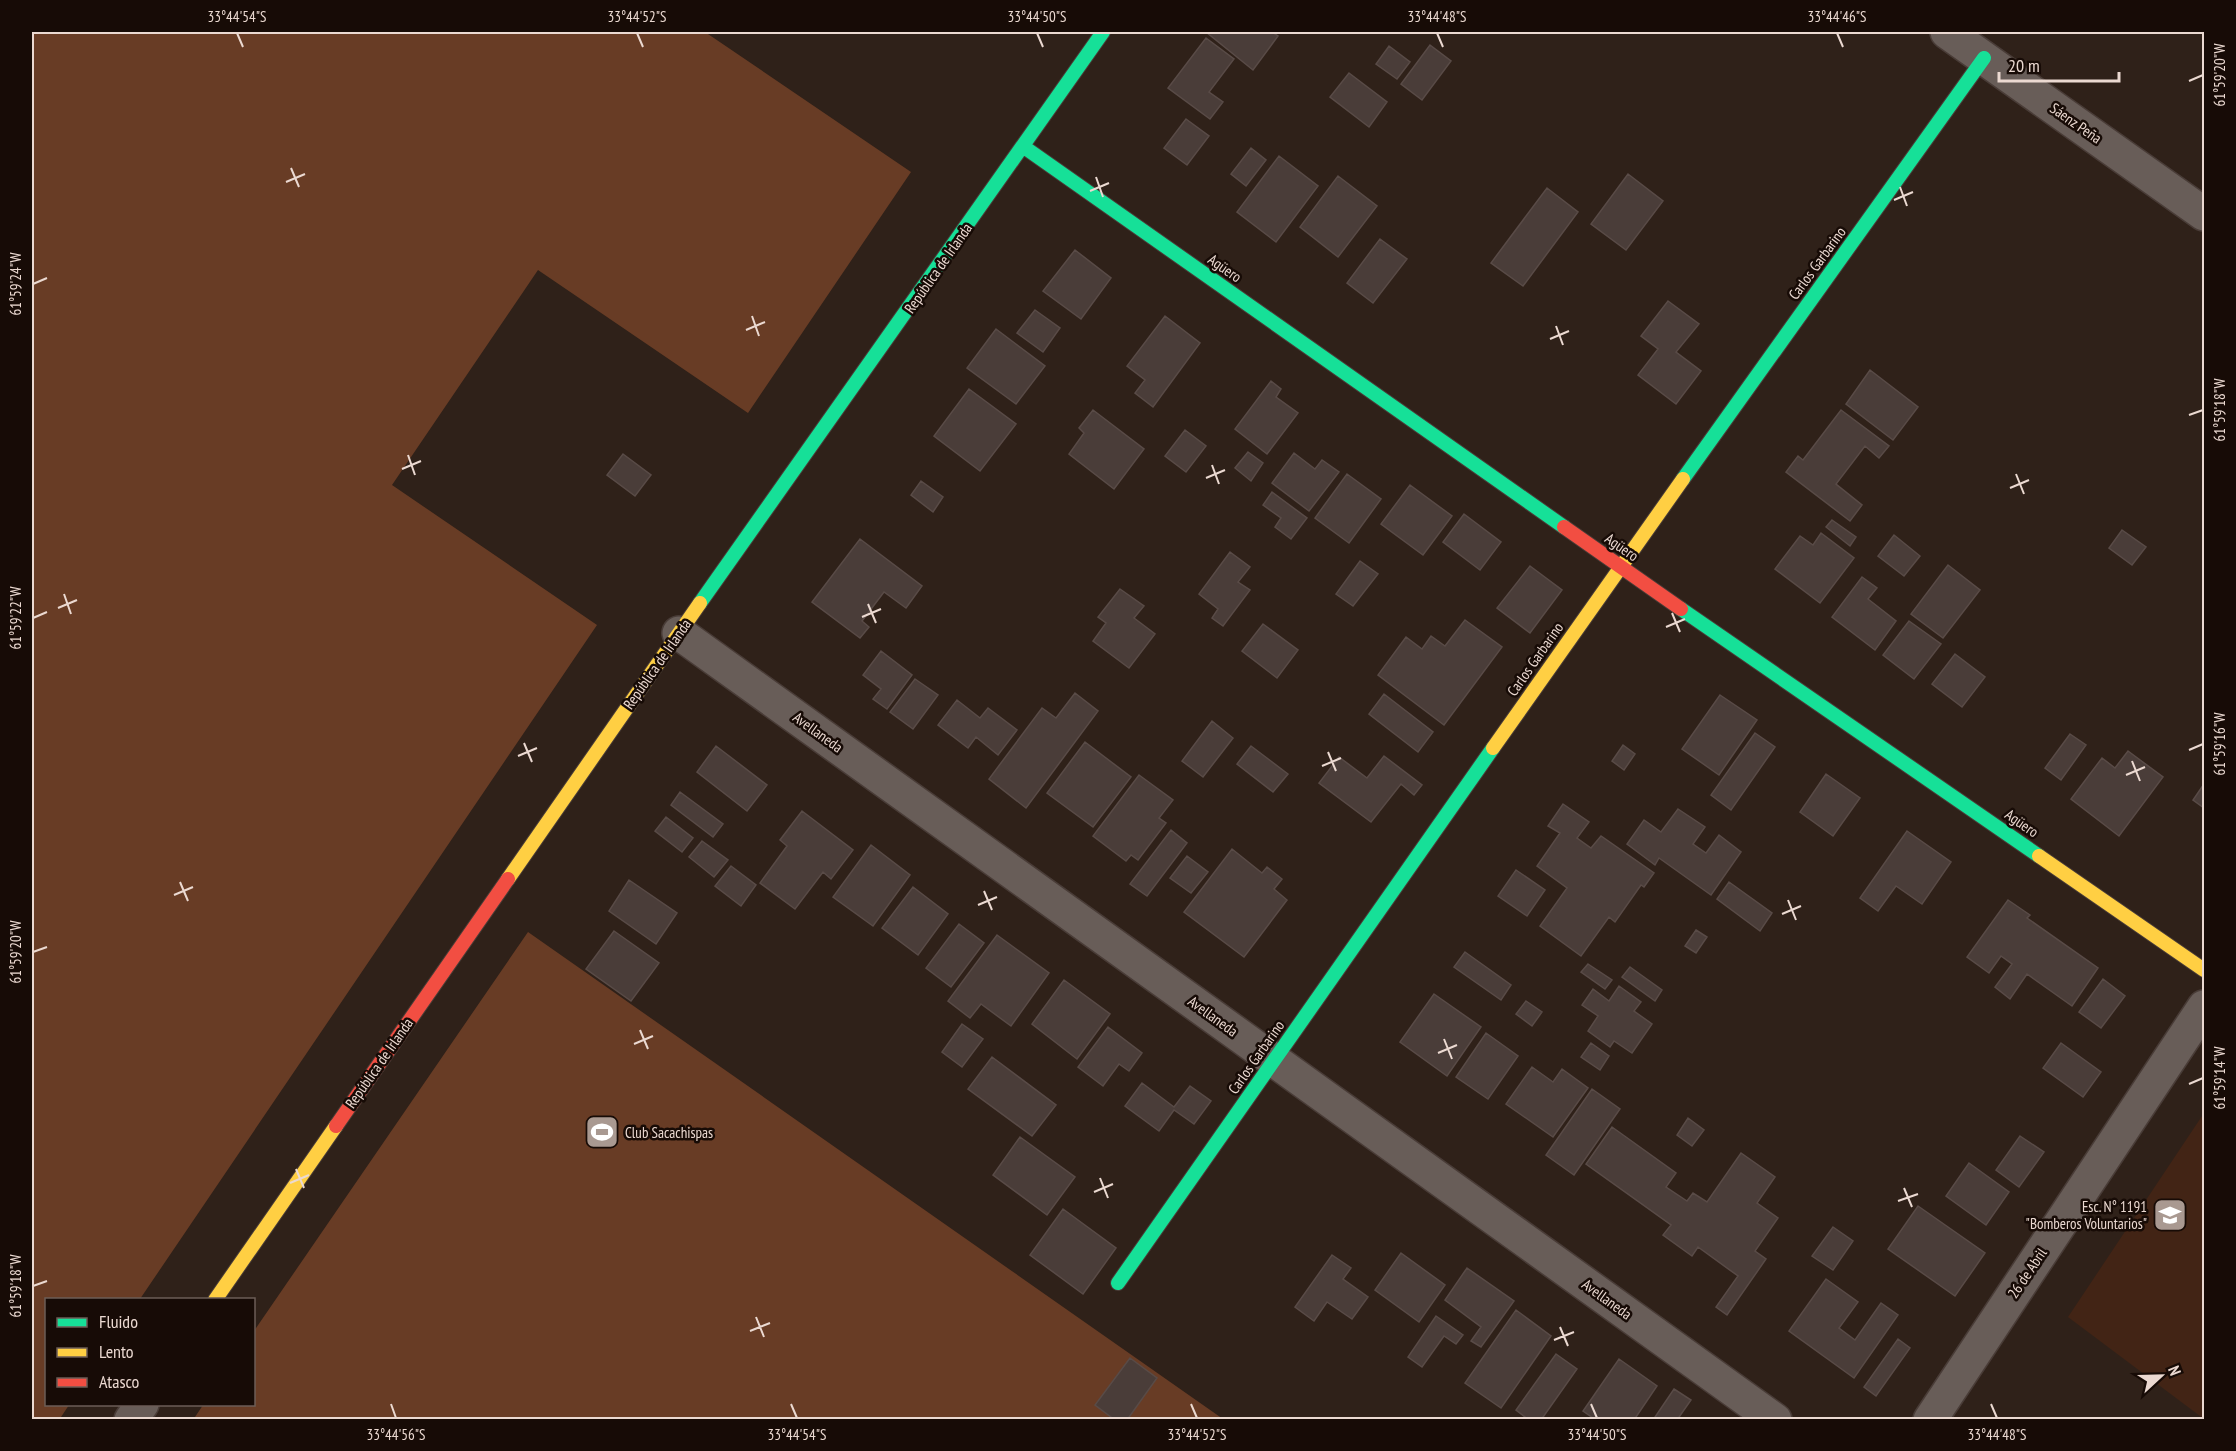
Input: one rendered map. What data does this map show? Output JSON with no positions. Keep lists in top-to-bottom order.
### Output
{
  "streets": {
    "street": [
      "Sáenz Peña",
      "Carlos Garbarino",
      "República de Irlanda",
      "Agüero",
      "Avellaneda",
      "26 de Abril"
    ]
  },
  "crossings": [
    ["Sáenz Peña", "Carlos Garbarino"],
    ["Carlos Garbarino", "Agüero"],
    ["Carlos Garbarino", "Avellaneda"],
    ["República de Irlanda", "Agüero"],
    ["República de Irlanda", "Avellaneda"]
  ],
  "places": {
    "sports": ["Club Sacachispas"],
    "school or university": ["Esc. N° 1191 \"Bomberos Voluntarios\""]
  },
  "legend": ["Fluido", "Lento", "Atasco"],
  "scale_bar": "20 m",
  "north": "right",
  "coordinates": [
    "33°44'54\"S",
    "33°44'52\"S",
    "33°44'50\"S",
    "33°44'48\"S",
    "33°44'46\"S",
    "61°59'20\"W",
    "61°59'24\"W",
    "61°59'18\"W",
    "61°59'22\"W",
    "61°59'16\"W",
    "61°59'14\"W",
    "33°44'56\"S"
  ]
}
